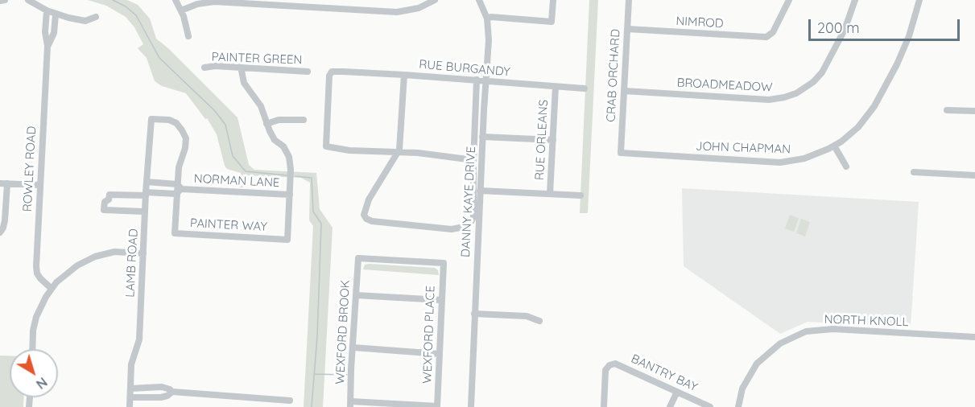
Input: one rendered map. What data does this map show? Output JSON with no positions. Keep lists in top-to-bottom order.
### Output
{
  "streets": {
    "street": [
      "NIMROD",
      "PAINTER GREEN",
      "RUE BURGANDY",
      "CRAB ORCHARD",
      "BROADMEADOW",
      "RUE ORLEANS",
      "JOHN CHAPMAN",
      "ROWLEY ROAD",
      "NORMAN LANE",
      "DANNY KAYE DRIVE",
      "PAINTER WAY",
      "LAMB ROAD",
      "NORTH KNOLL",
      "WEXFORD BROOK",
      "WEXFORD PLACE",
      "BANTRY BAY"
    ]
  },
  "crossings": [
    ["NIMROD", "CRAB ORCHARD"],
    ["PAINTER GREEN", "PAINTER WAY"],
    ["RUE BURGANDY", "RUE ORLEANS"],
    ["RUE BURGANDY", "DANNY KAYE DRIVE"],
    ["CRAB ORCHARD", "BROADMEADOW"],
    ["CRAB ORCHARD", "JOHN CHAPMAN"],
    ["NORMAN LANE", "PAINTER WAY"],
    ["NORMAN LANE", "LAMB ROAD"],
    ["PAINTER WAY", "LAMB ROAD"],
    ["WEXFORD BROOK", "WEXFORD PLACE"]
  ],
  "scale_bar": "200 m",
  "north": "bottom right"
}
